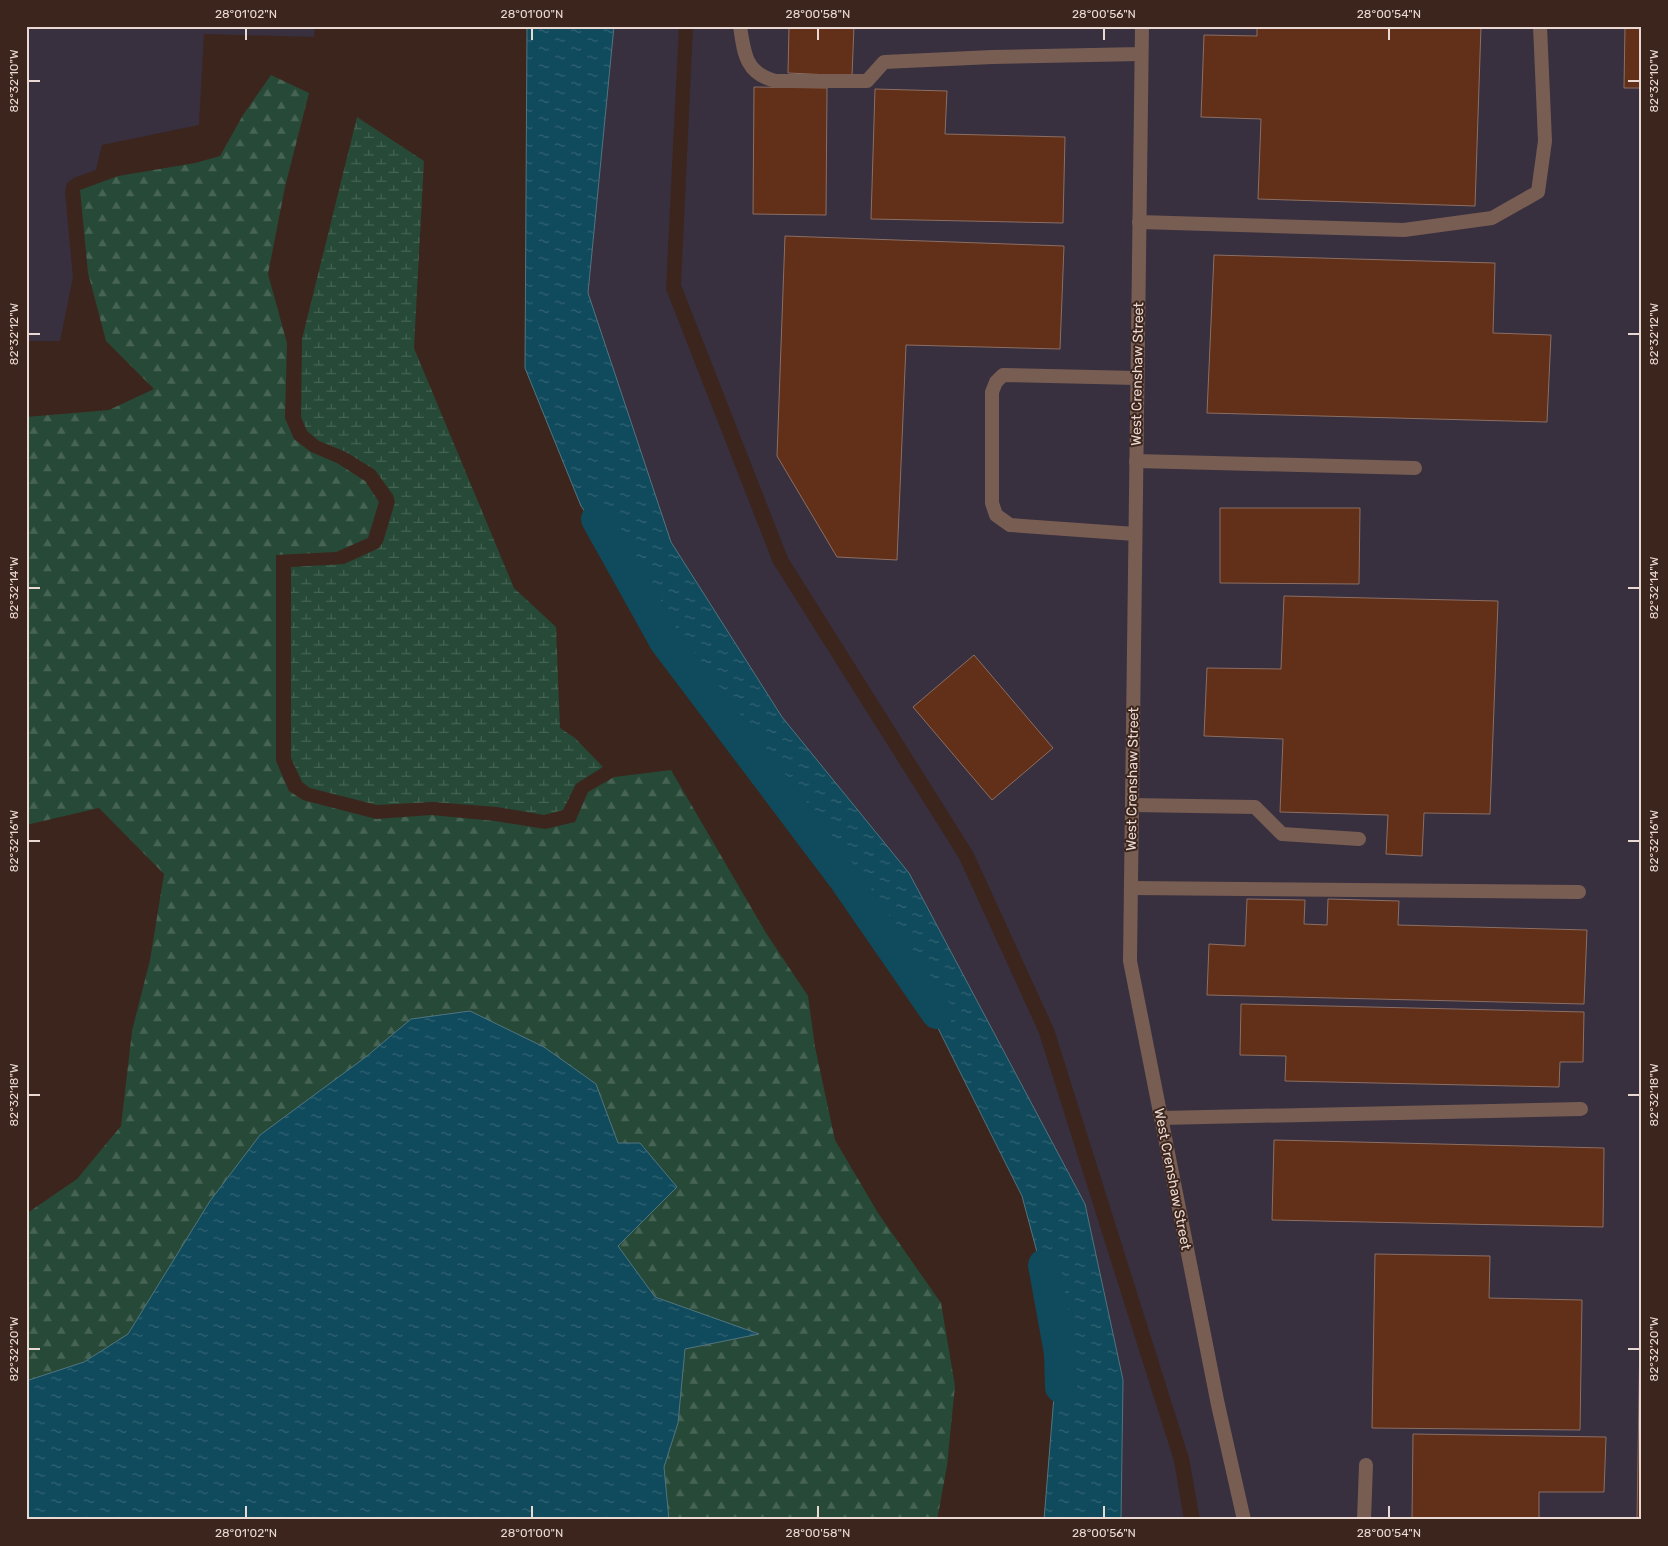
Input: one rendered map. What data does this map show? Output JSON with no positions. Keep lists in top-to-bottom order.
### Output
{
  "streets": {
    "street": ["West Crenshaw Street"]
  },
  "coordinates": [
    "28°01'02\"N",
    "28°01'00\"N",
    "28°00'58\"N",
    "28°00'56\"N",
    "28°00'54\"N",
    "82°32'10\"W",
    "82°32'12\"W",
    "82°32'14\"W",
    "82°32'16\"W",
    "82°32'18\"W",
    "82°32'20\"W"
  ]
}
